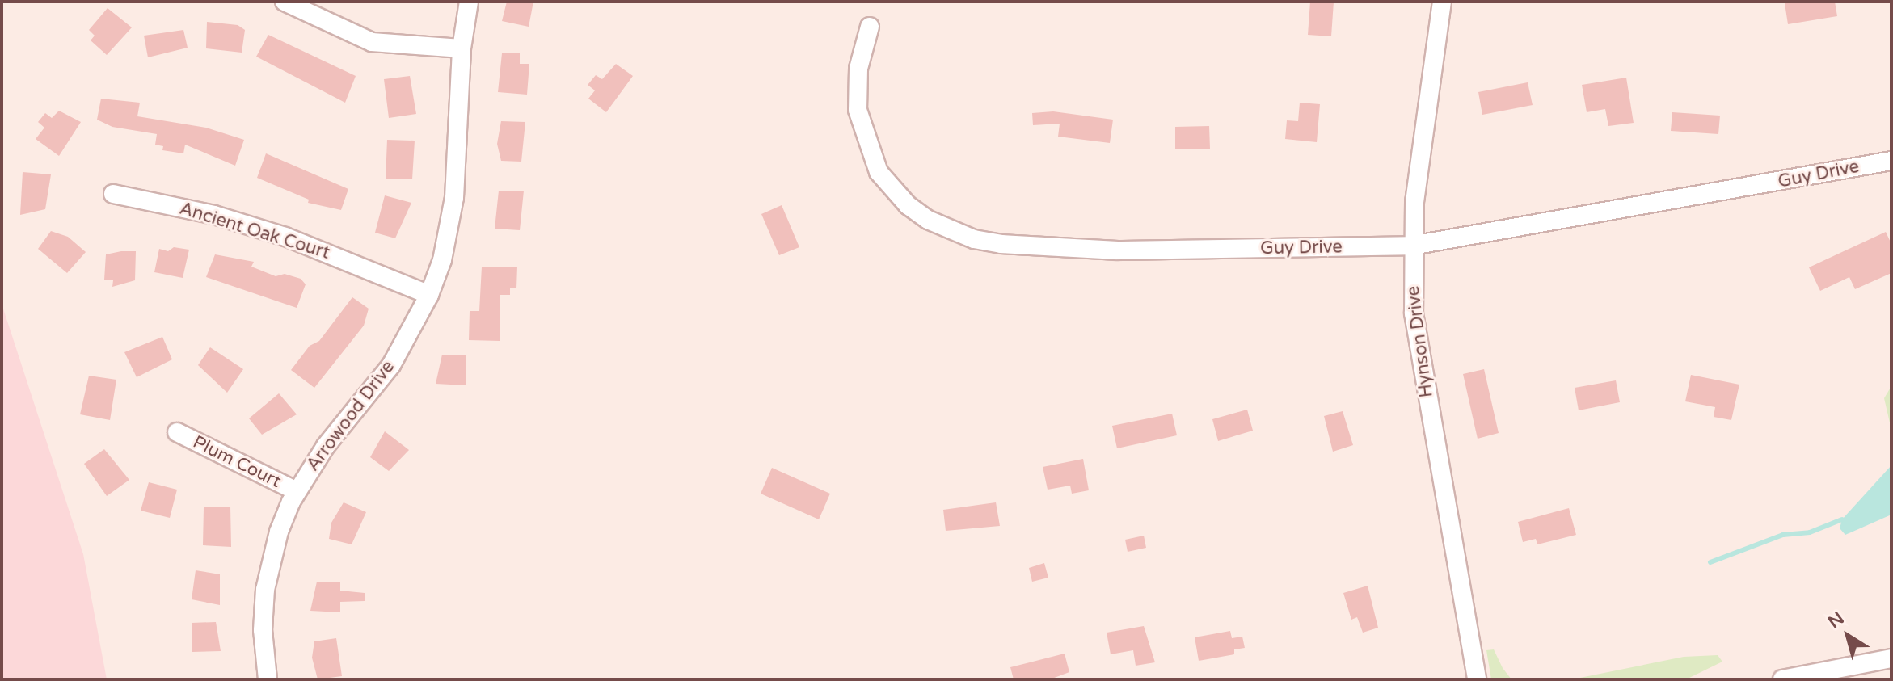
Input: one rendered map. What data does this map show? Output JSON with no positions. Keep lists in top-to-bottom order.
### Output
{
  "streets": {
    "street": [
      "Guy Drive",
      "Ancient Oak Court",
      "Hynson Drive",
      "Arrowood Drive",
      "Plum Court"
    ]
  },
  "crossings": [
    ["Guy Drive", "Hynson Drive"],
    ["Ancient Oak Court", "Arrowood Drive"],
    ["Arrowood Drive", "Plum Court"]
  ],
  "north": "top left"
}
